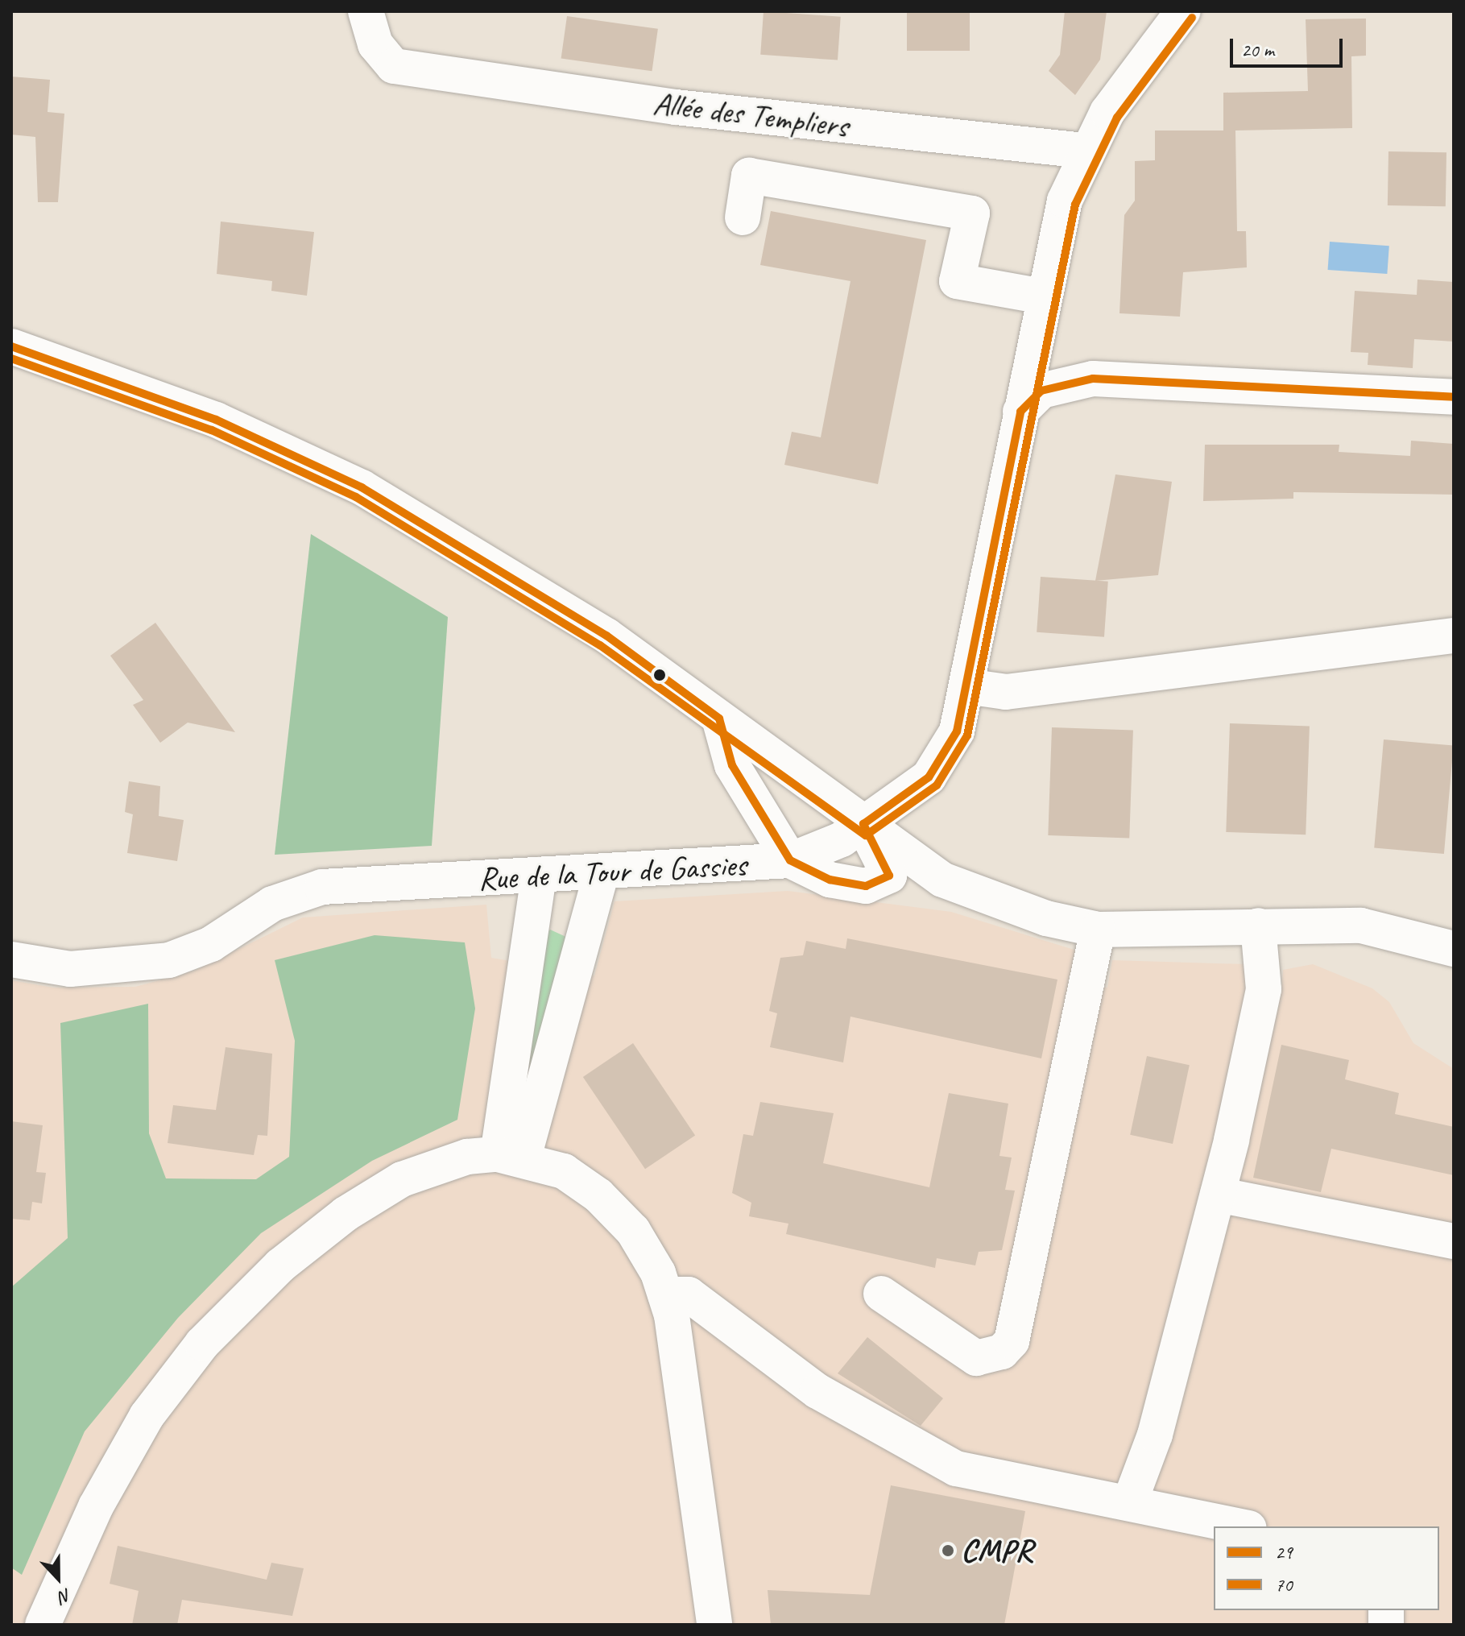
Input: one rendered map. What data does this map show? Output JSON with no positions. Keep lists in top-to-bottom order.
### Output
{
  "streets": {
    "street": ["Allée des Templiers", "Rue de la Tour de Gassies"]
  },
  "crossings": [
    ["Allée des Templiers", "Rue de la Tour de Gassies"]
  ],
  "places": ["CMPR"],
  "lines": ["transit line 70", "transit line 29"],
  "legend": ["29", "70"],
  "scale_bar": "20 m",
  "north": "bottom"
}
